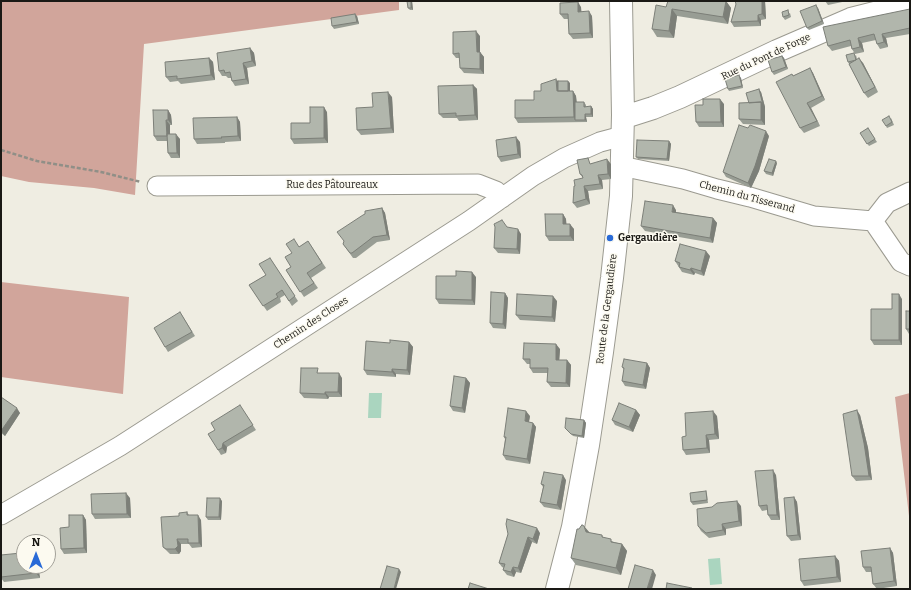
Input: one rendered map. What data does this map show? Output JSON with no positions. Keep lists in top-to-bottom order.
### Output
{
  "streets": {
    "street": [
      "Rue du Pont de Forge",
      "Rue des Pâtoureaux",
      "Chemin du Tisserand",
      "Route de la Gergaudière",
      "Chemin des Closes"
    ]
  },
  "crossings": [
    ["Rue du Pont de Forge", "Route de la Gergaudière"],
    ["Rue des Pâtoureaux", "Chemin des Closes"],
    ["Chemin du Tisserand", "Route de la Gergaudière"],
    ["Route de la Gergaudière", "Chemin des Closes"]
  ],
  "places": ["Gergaudière"],
  "north": "top"
}
